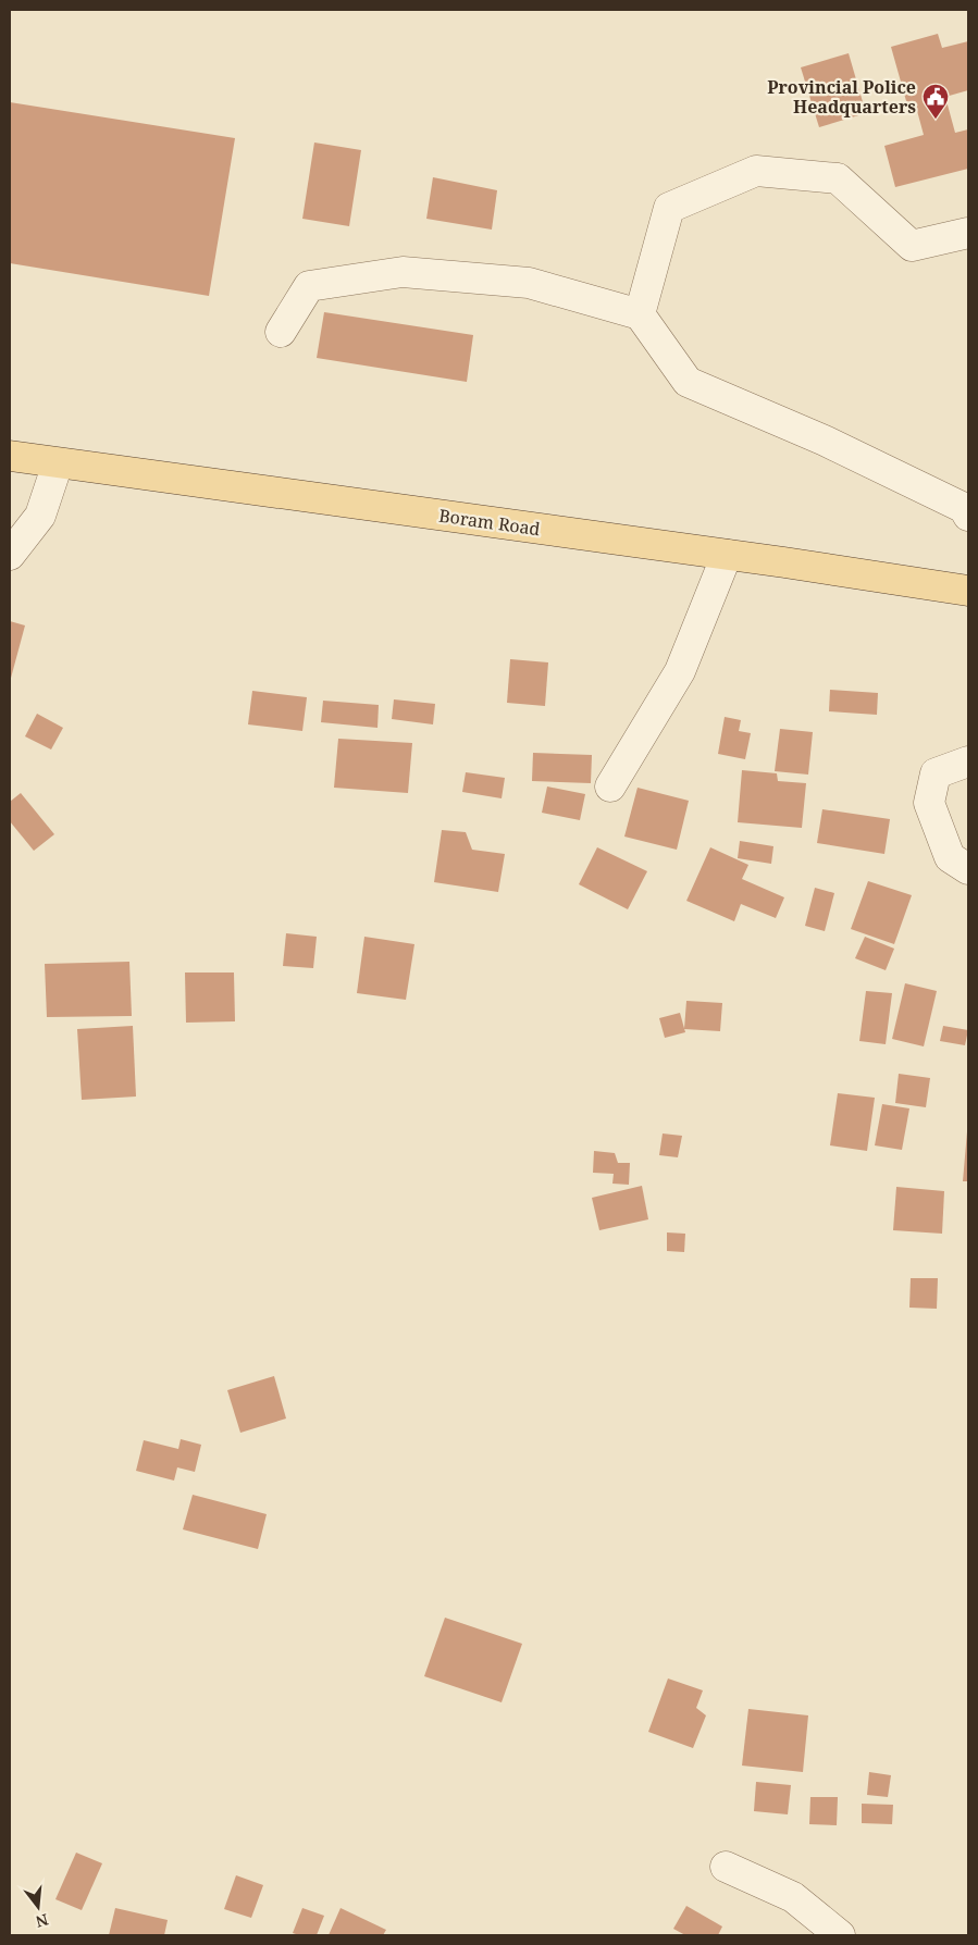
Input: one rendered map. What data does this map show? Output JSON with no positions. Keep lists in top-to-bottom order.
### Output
{
  "streets": {
    "main road": ["Boram Road"]
  },
  "places": {
    "public building": ["Provincial Police Headquarters"]
  },
  "north": "bottom"
}
